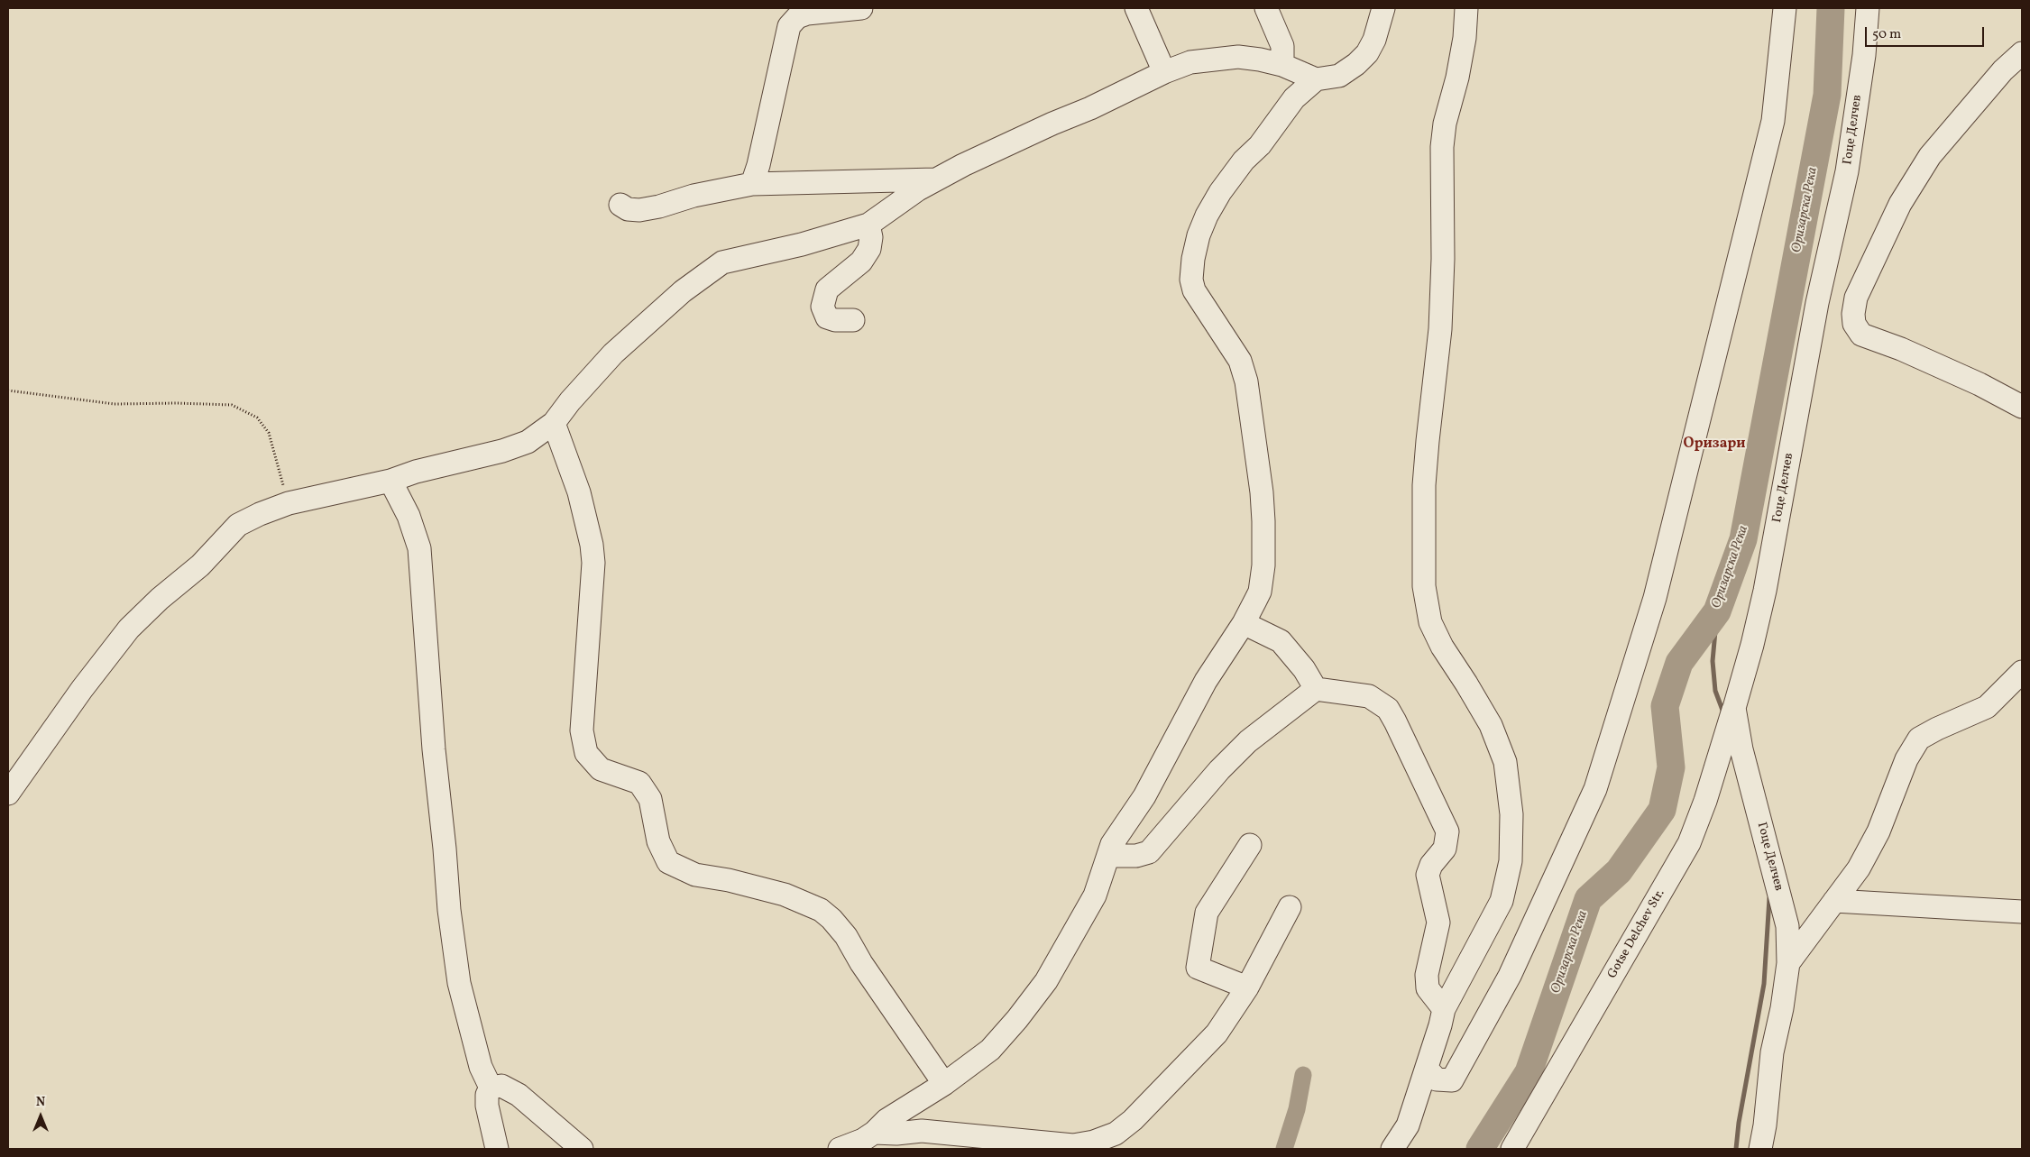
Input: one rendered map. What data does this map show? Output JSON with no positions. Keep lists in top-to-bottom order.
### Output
{
  "streets": {
    "street": ["Гоце Делчев", "Gotse Delchev Str."]
  },
  "crossings": [
    ["Гоце Делчев", "Gotse Delchev Str."]
  ],
  "districts": ["Оризари"],
  "water": ["Оризарска Река"],
  "scale_bar": "50 m",
  "north": "top"
}
